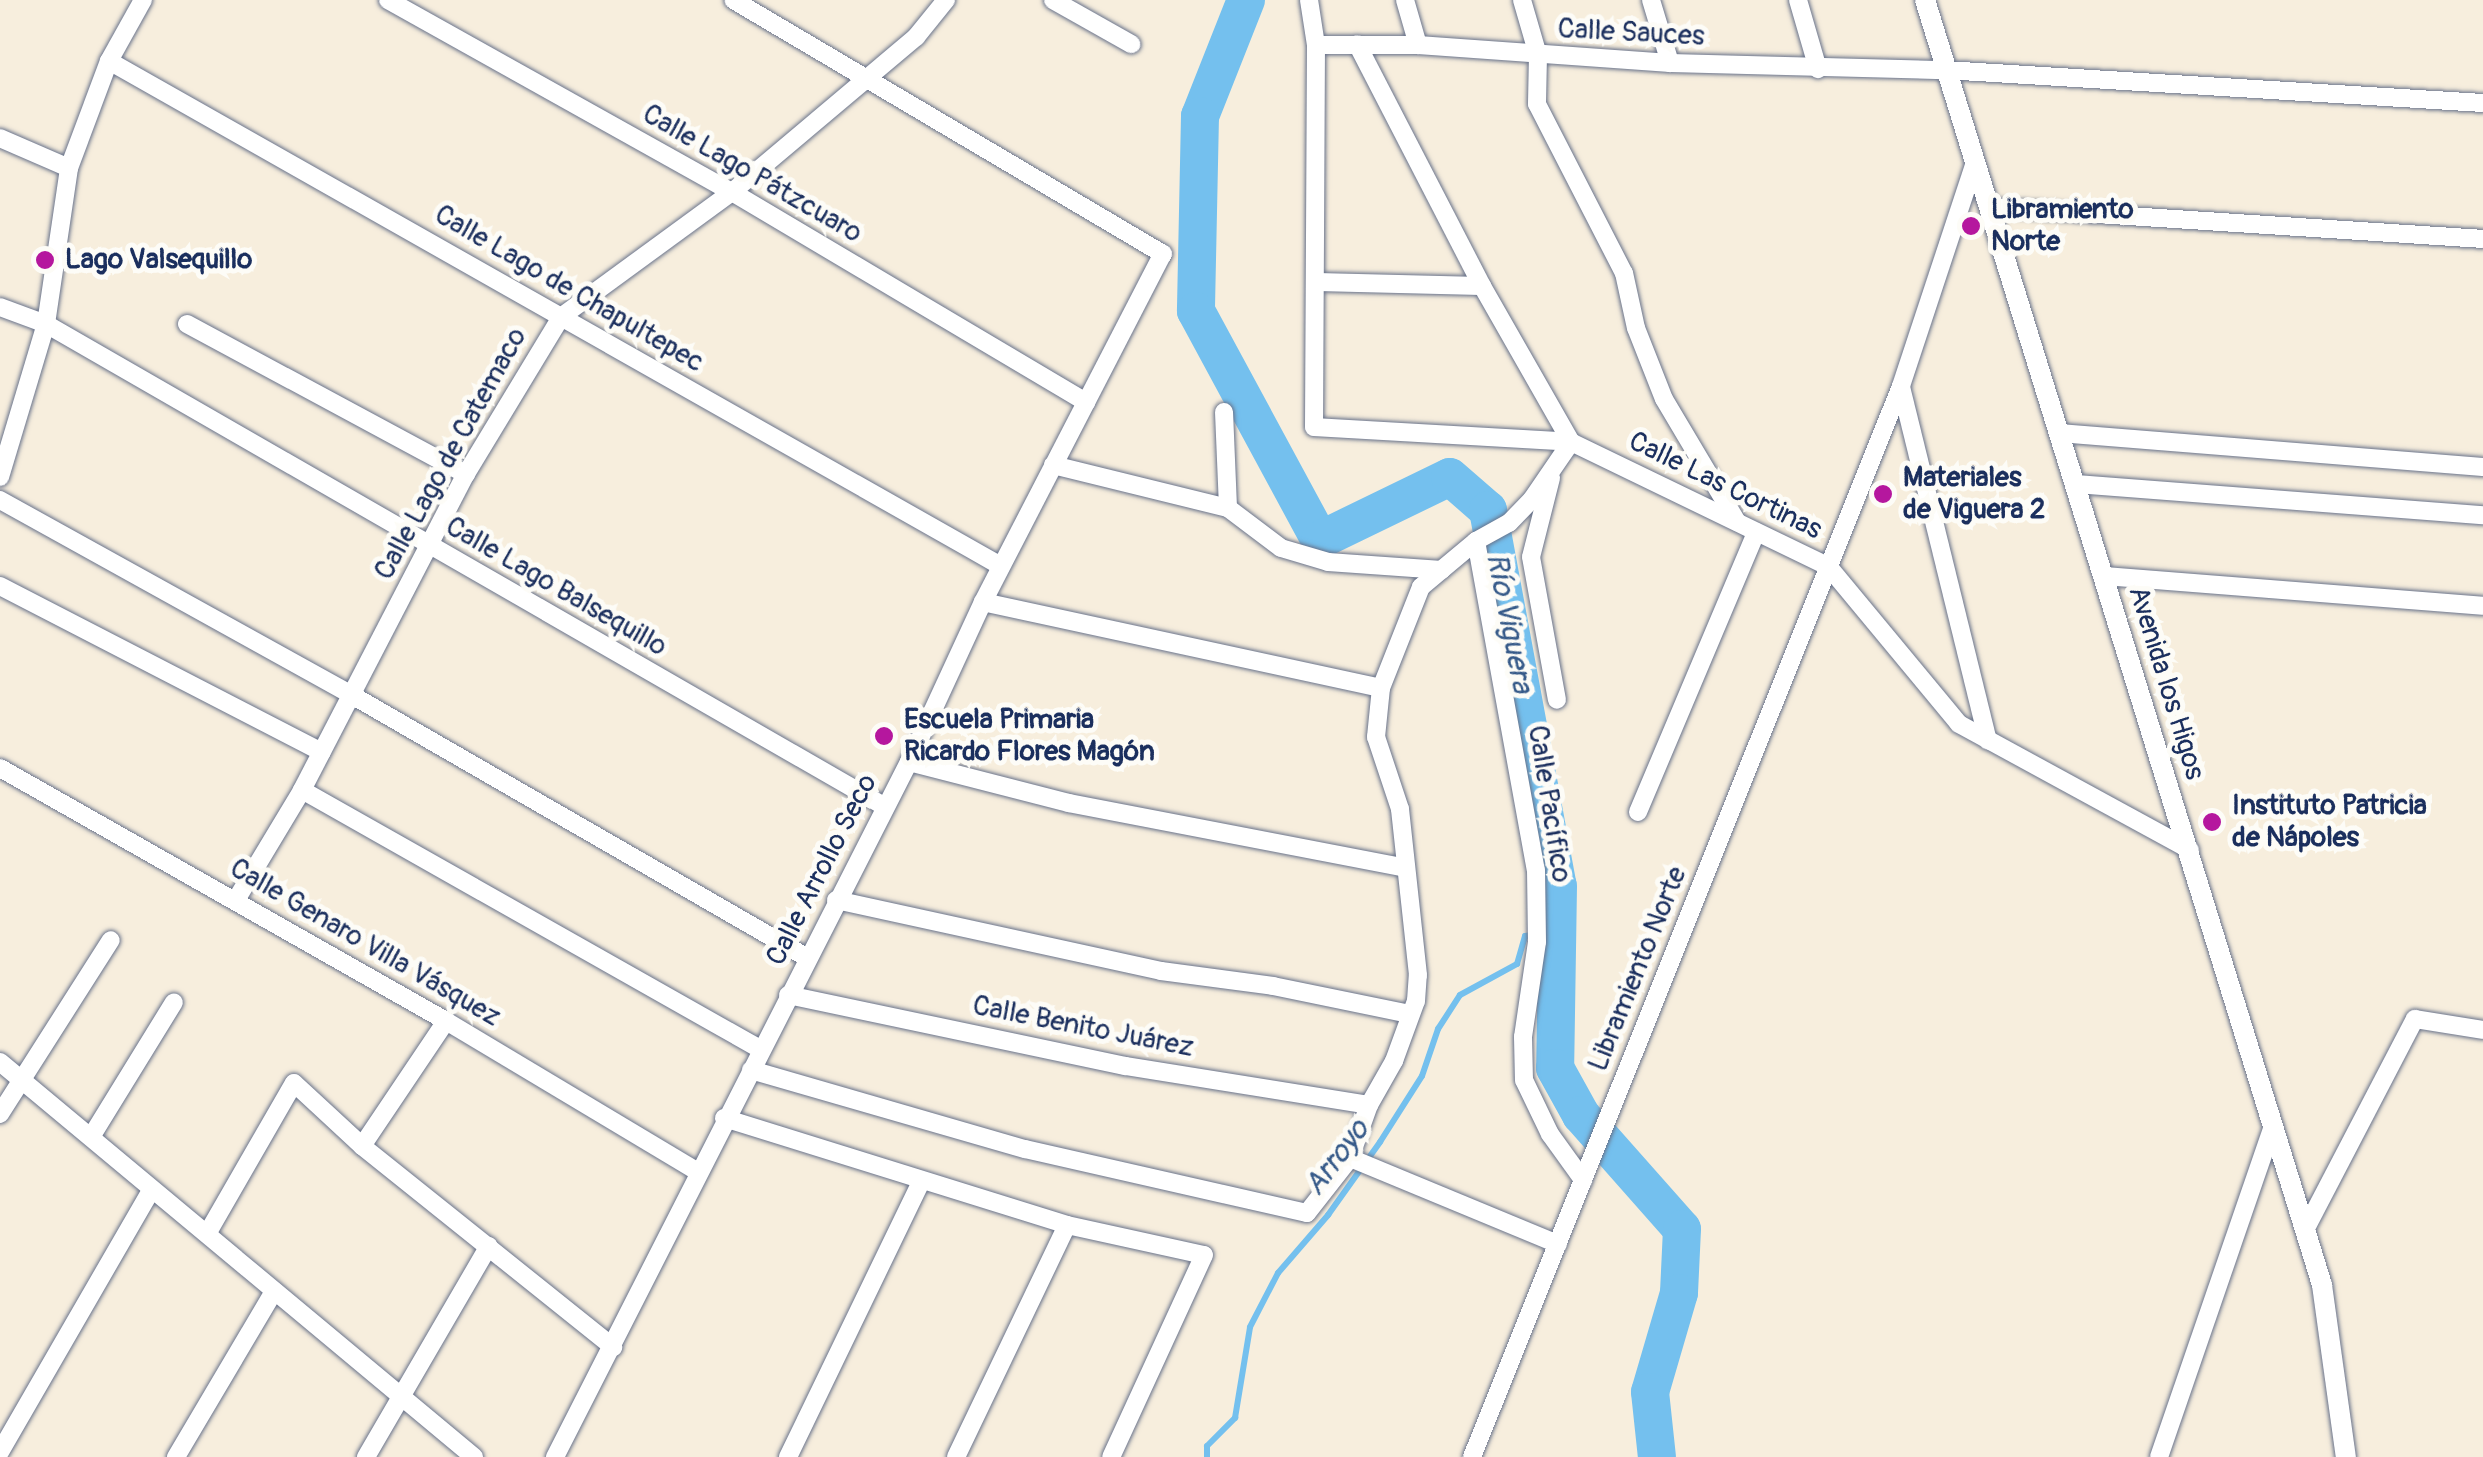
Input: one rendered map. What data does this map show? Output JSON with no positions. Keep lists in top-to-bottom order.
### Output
{
  "streets": {
    "street": [
      "Calle Sauces",
      "Calle Lago Pátzcuaro",
      "Calle Lago de Chapultepec",
      "Calle Lago de Catemaco",
      "Calle Las Cortinas",
      "Calle Lago Balsequillo",
      "Avenida los Higos",
      "Calle Pacífico",
      "Calle Arrollo Seco",
      "Calle Genaro Villa Vásquez",
      "Libramiento Norte",
      "Calle Benito Juárez"
    ]
  },
  "crossings": [
    ["Calle Sauces", "Avenida los Higos"],
    ["Calle Lago Pátzcuaro", "Calle Lago de Catemaco"],
    ["Calle Lago Pátzcuaro", "Calle Arrollo Seco"],
    ["Calle Lago de Chapultepec", "Calle Lago de Catemaco"],
    ["Calle Lago de Chapultepec", "Calle Arrollo Seco"],
    ["Calle Lago de Catemaco", "Calle Lago Balsequillo"],
    ["Calle Lago de Catemaco", "Calle Arrollo Seco"],
    ["Calle Lago de Catemaco", "Calle Genaro Villa Vásquez"],
    ["Calle Las Cortinas", "Avenida los Higos"],
    ["Calle Las Cortinas", "Libramiento Norte"],
    ["Calle Lago Balsequillo", "Calle Arrollo Seco"],
    ["Avenida los Higos", "Libramiento Norte"],
    ["Calle Pacífico", "Libramiento Norte"],
    ["Calle Arrollo Seco", "Calle Genaro Villa Vásquez"],
    ["Calle Arrollo Seco", "Calle Benito Juárez"]
  ],
  "water": ["Río Viguera", "Arroyo"],
  "places": [
    "Libramiento Norte",
    "Lago Valsequillo",
    "Materiales de Viguera 2",
    "Escuela Primaria Ricardo Flores Magón",
    "Instituto Patricia de Nápoles"
  ]
}
